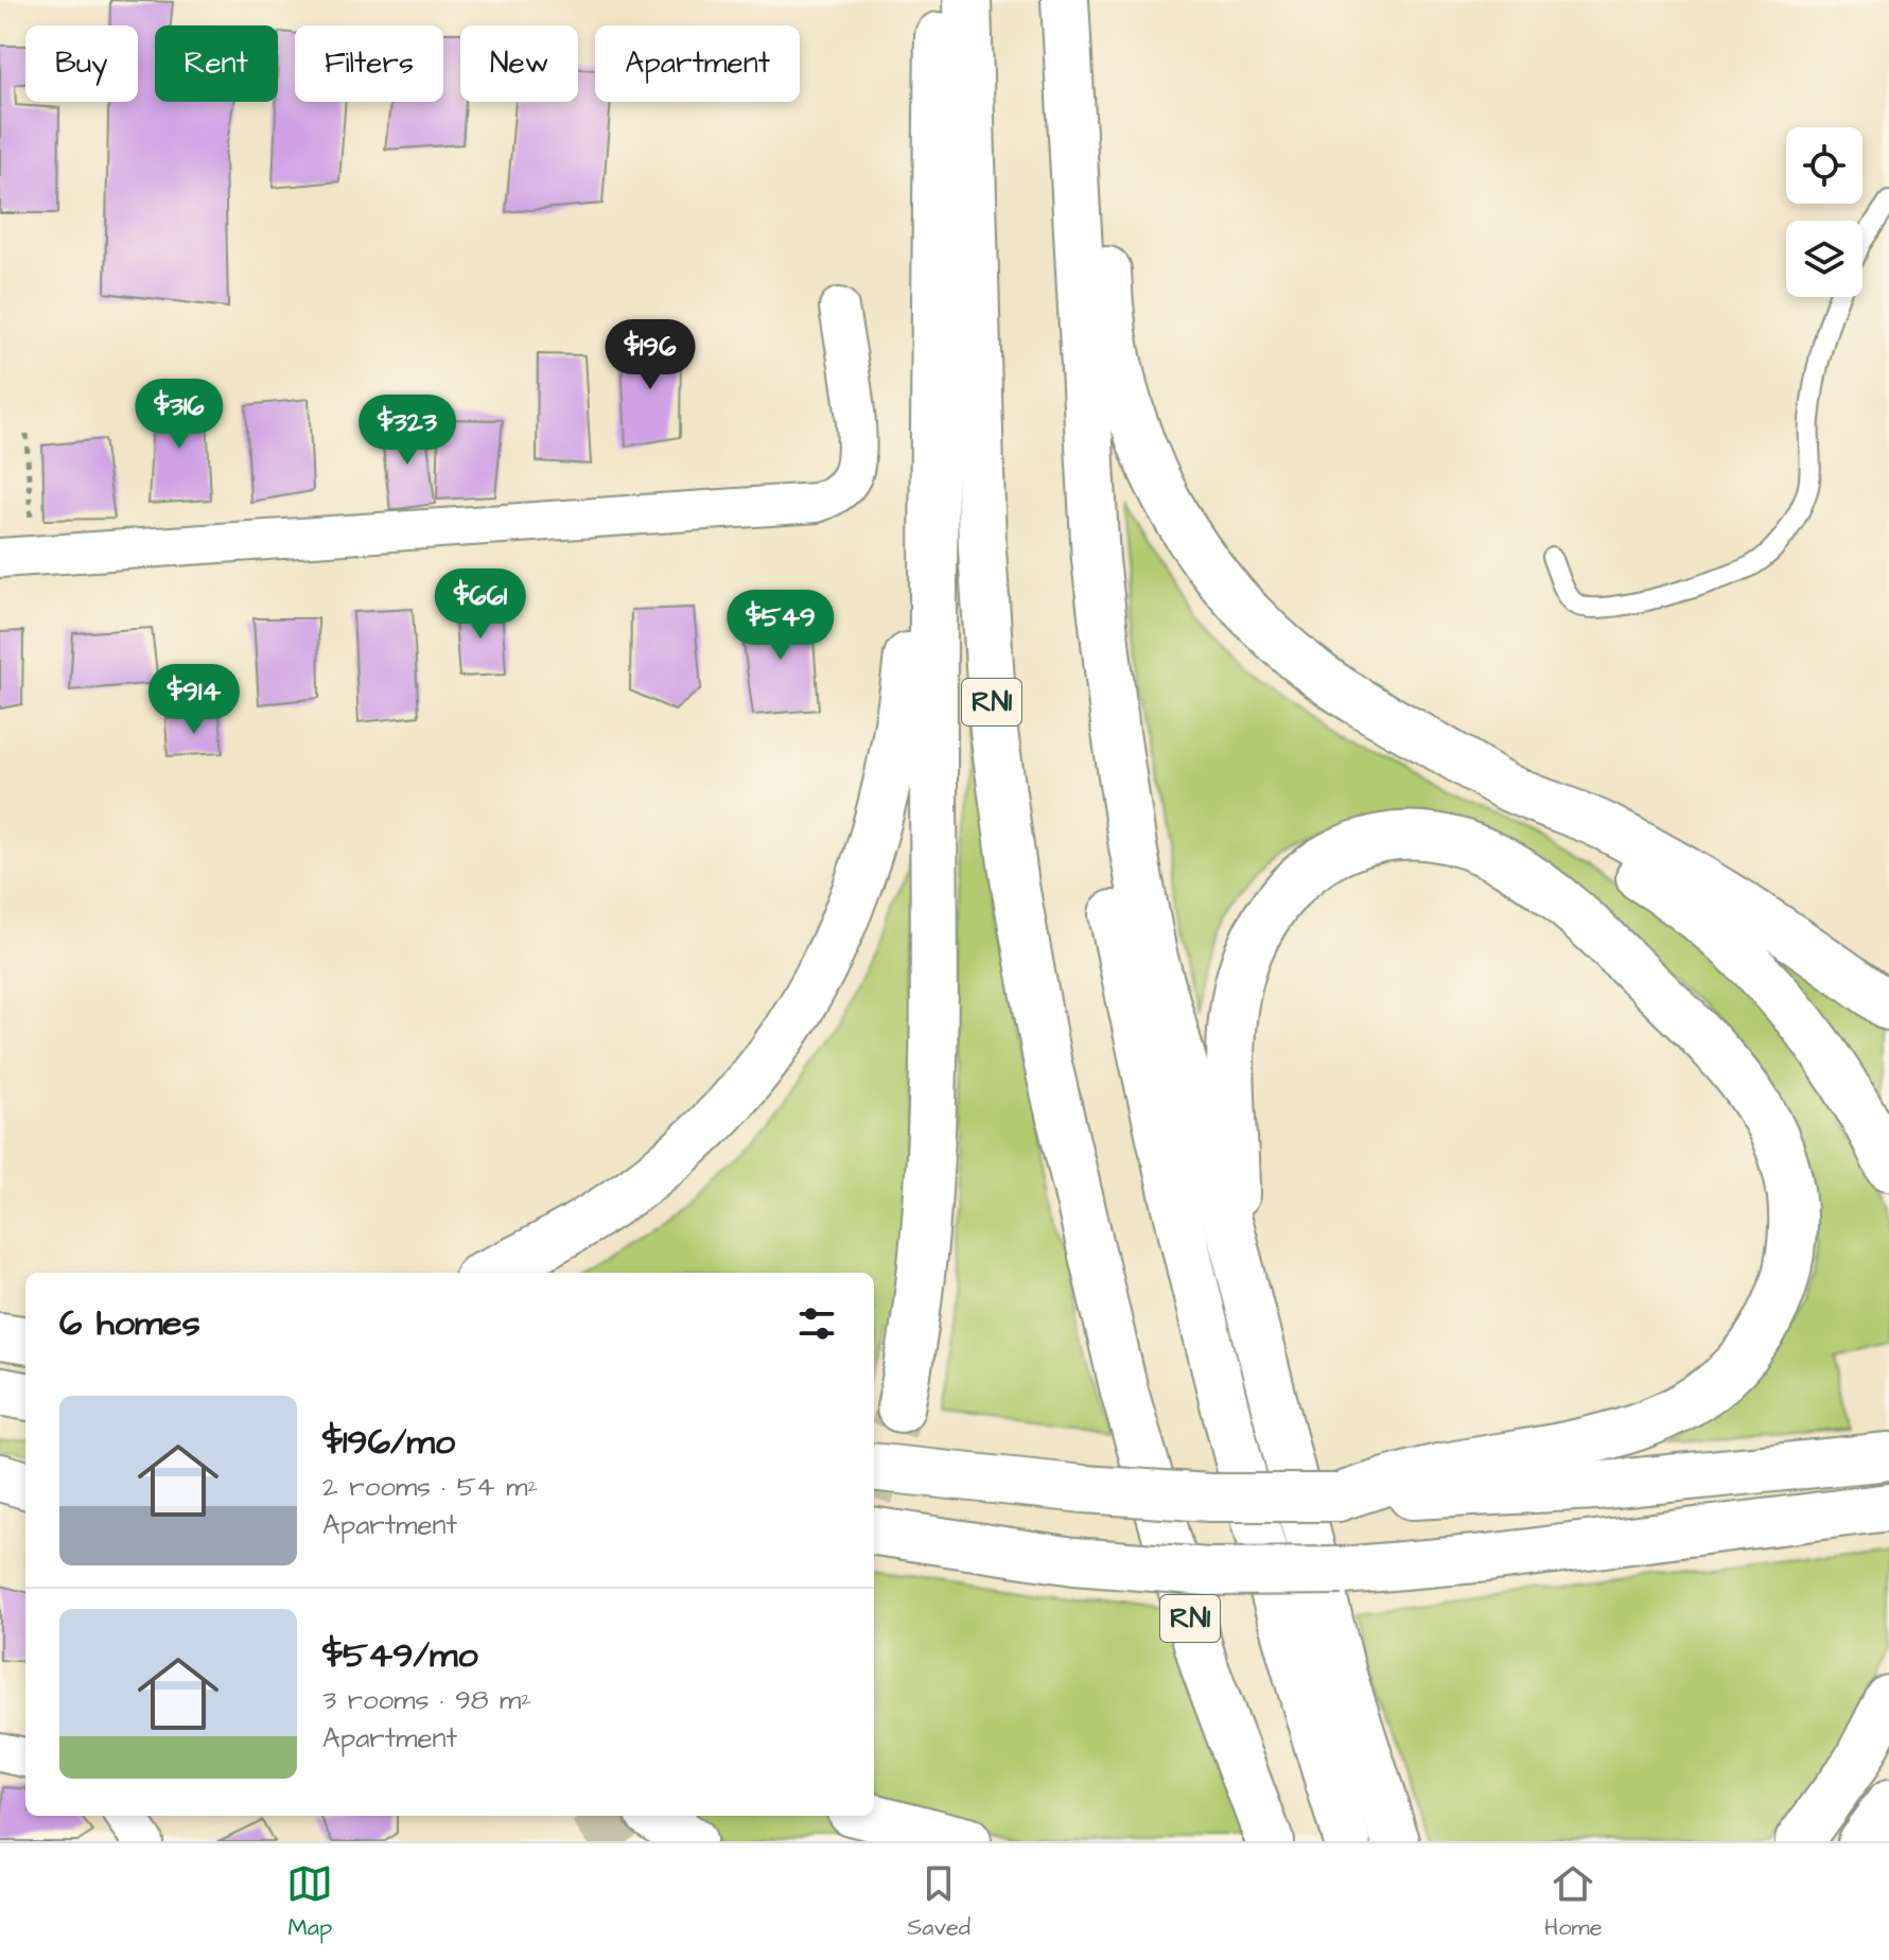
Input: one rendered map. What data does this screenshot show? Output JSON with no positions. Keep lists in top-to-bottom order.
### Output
{
  "streets": {
    "main road": ["RN1"]
  },
  "page": {
    "chip": [
      "Buy",
      "Rent",
      "Filters",
      "New",
      "Apartment"
    ],
    "price": [
      "$196",
      "$316",
      "$323",
      "$661",
      "$549",
      "$914"
    ],
    "heading": "6 homes",
    "list": [
      {
        "name": "$196/mo",
        "note": "2 rooms · 54 m² · Apartment"
      },
      {
        "name": "$549/mo",
        "note": "3 rooms · 98 m² · Apartment"
      }
    ],
    "tabs": ["Map", "Saved", "Home"]
  }
}
